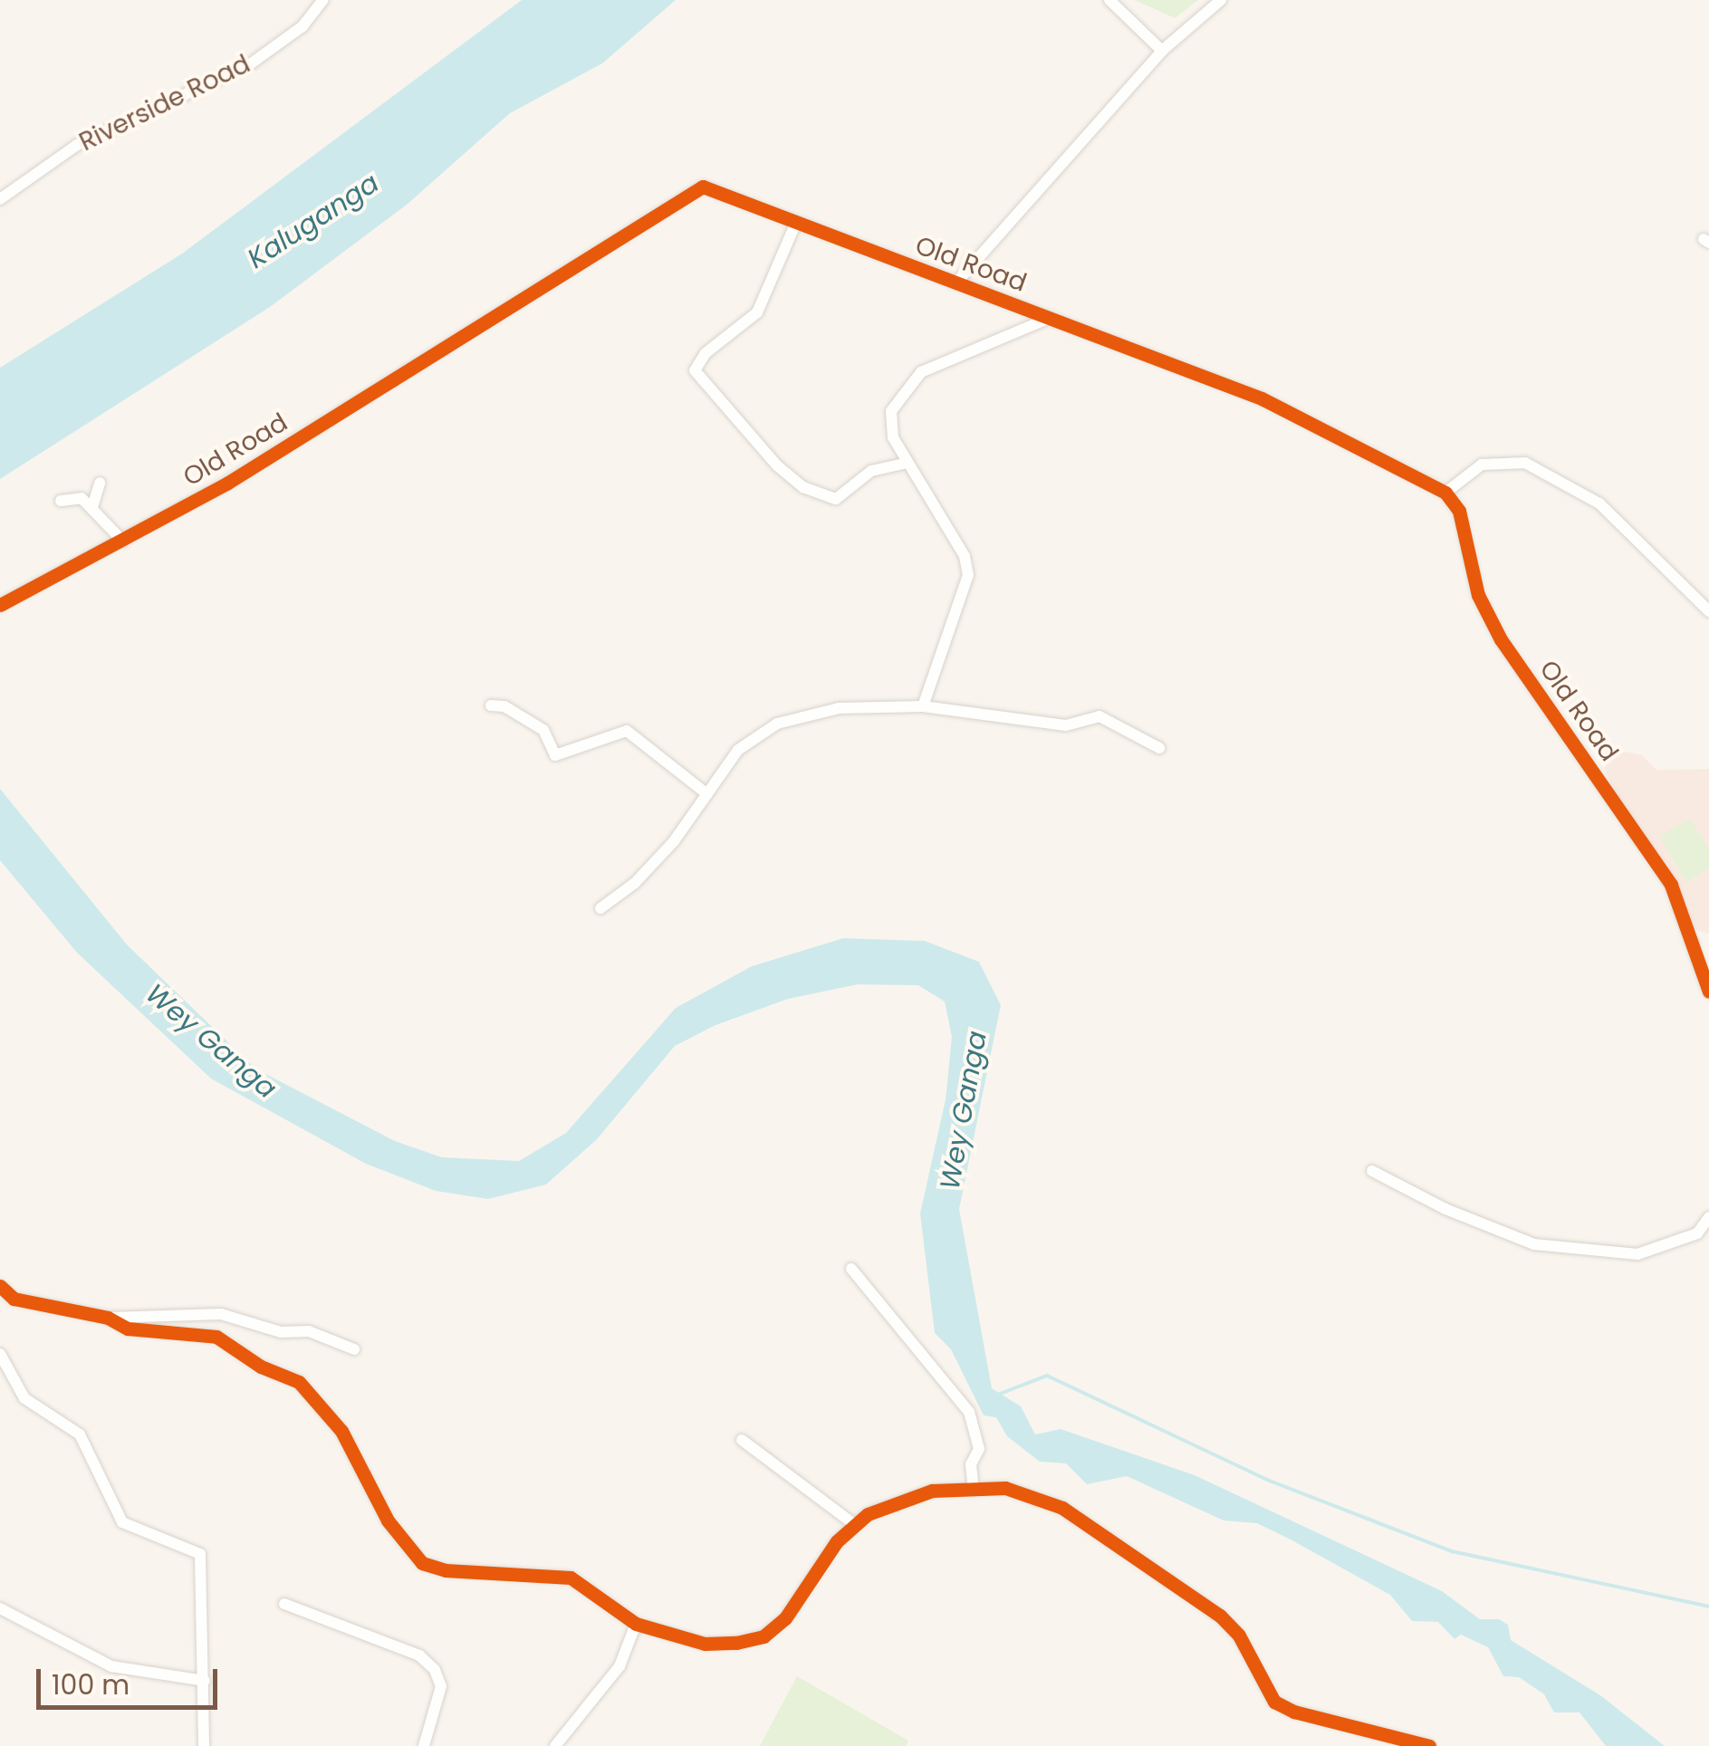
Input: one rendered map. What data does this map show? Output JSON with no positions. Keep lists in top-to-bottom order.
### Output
{
  "streets": {
    "street": ["Riverside Road", "Old Road"]
  },
  "water": ["Kaluganga", "Wey Ganga"],
  "scale_bar": "100 m"
}
